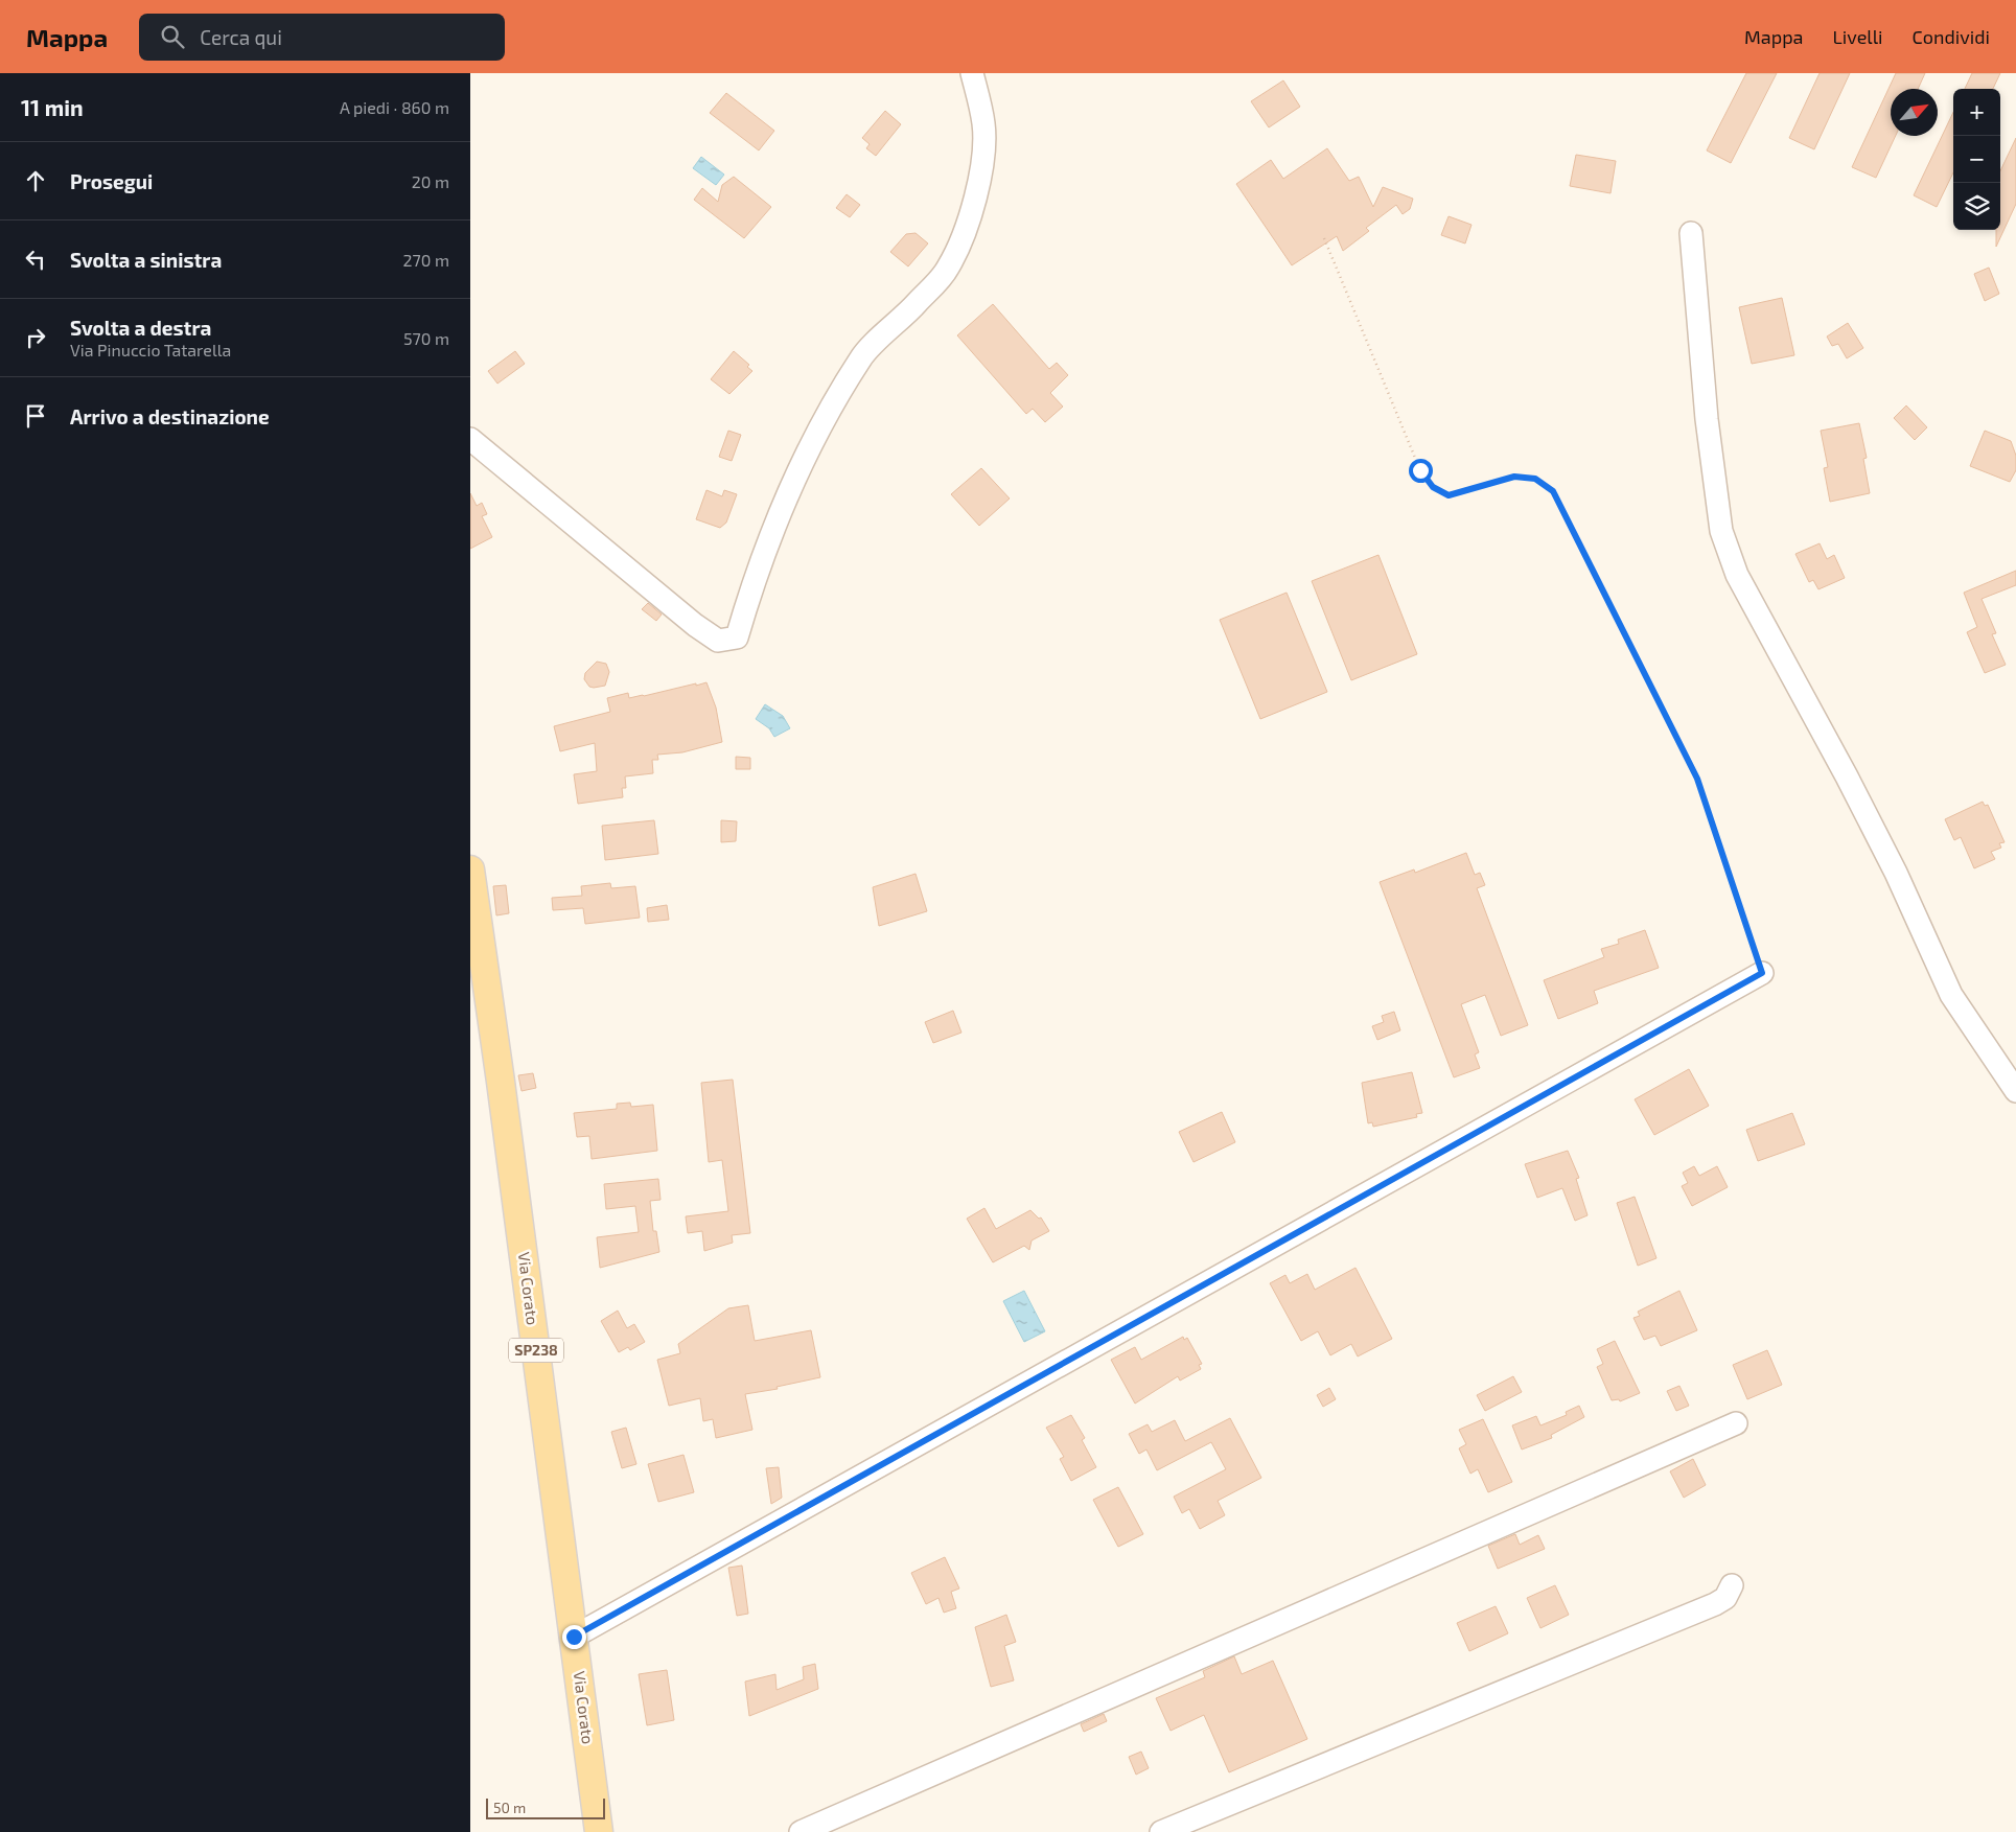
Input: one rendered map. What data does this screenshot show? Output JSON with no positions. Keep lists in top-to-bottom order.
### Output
{
  "streets": {
    "main road": ["Via Corato", "SP238"]
  },
  "scale_bar": "50 m",
  "north": "top right",
  "page": {
    "header": "Mappa",
    "search": "Cerca qui",
    "nav": ["Mappa", "Livelli", "Condividi"],
    "heading": ["11 min", "A piedi · 860 m"],
    "map_buttons": ["+", "−"],
    "list": [
      ["Prosegui", "20 m"],
      ["Svolta a sinistra", "270 m"],
      ["Svolta a destra", "Via Pinuccio Tatarella", "570 m"],
      "Arrivo a destinazione"
    ],
    "scale": "50 m"
  }
}
